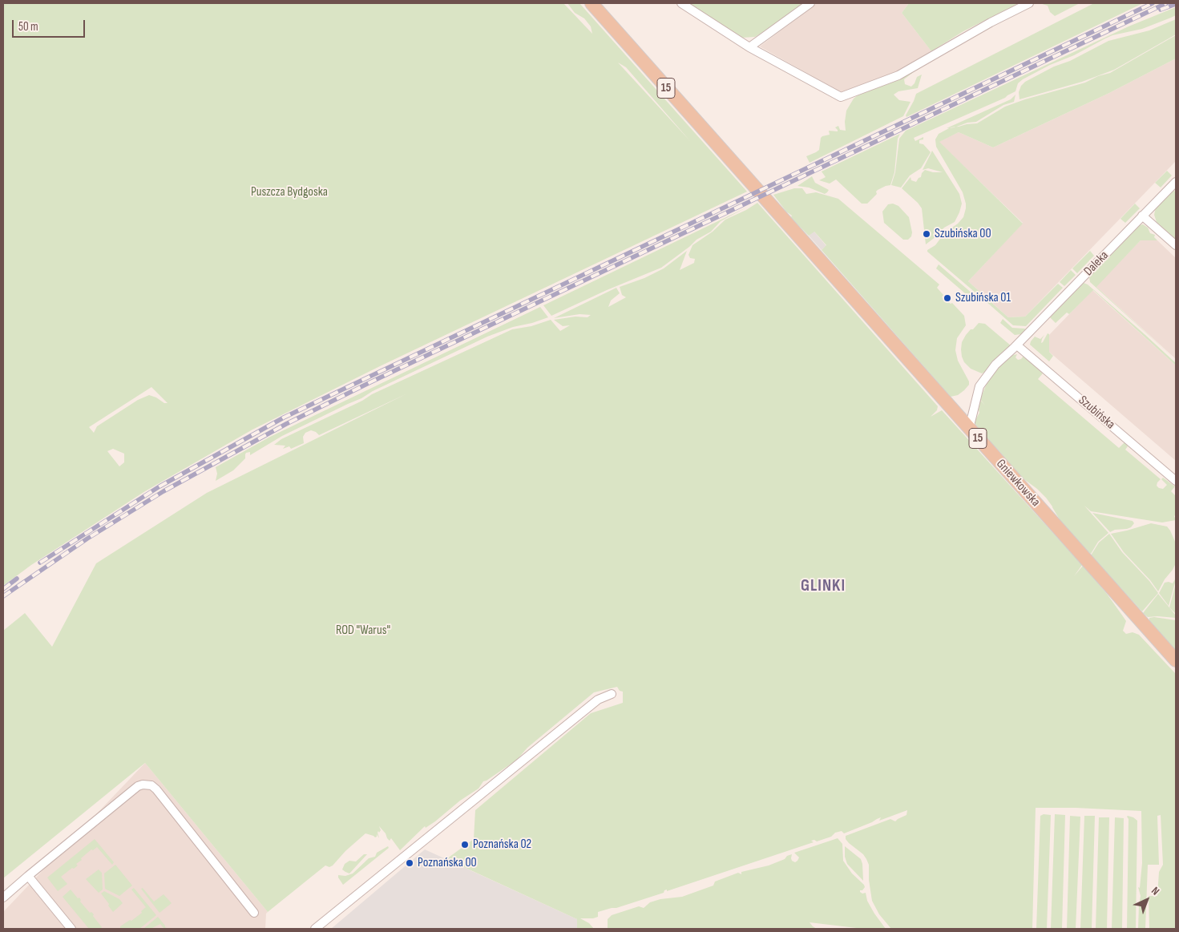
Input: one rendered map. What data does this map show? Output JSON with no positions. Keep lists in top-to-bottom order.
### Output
{
  "streets": {
    "main road": ["15", "Gniewkowska"],
    "street": ["Daleka", "Szubińska"]
  },
  "crossings": [
    ["Daleka", "Szubińska"],
    ["Daleka", "Gniewkowska"]
  ],
  "districts": ["GLINKI"],
  "parks": ["Puszcza Bydgoska", "ROD \"Warus\""],
  "places": [
    "Szubińska 00",
    "Szubińska 01",
    "Poznańska 02",
    "Poznańska 00"
  ],
  "scale_bar": "50 m",
  "north": "top right"
}
